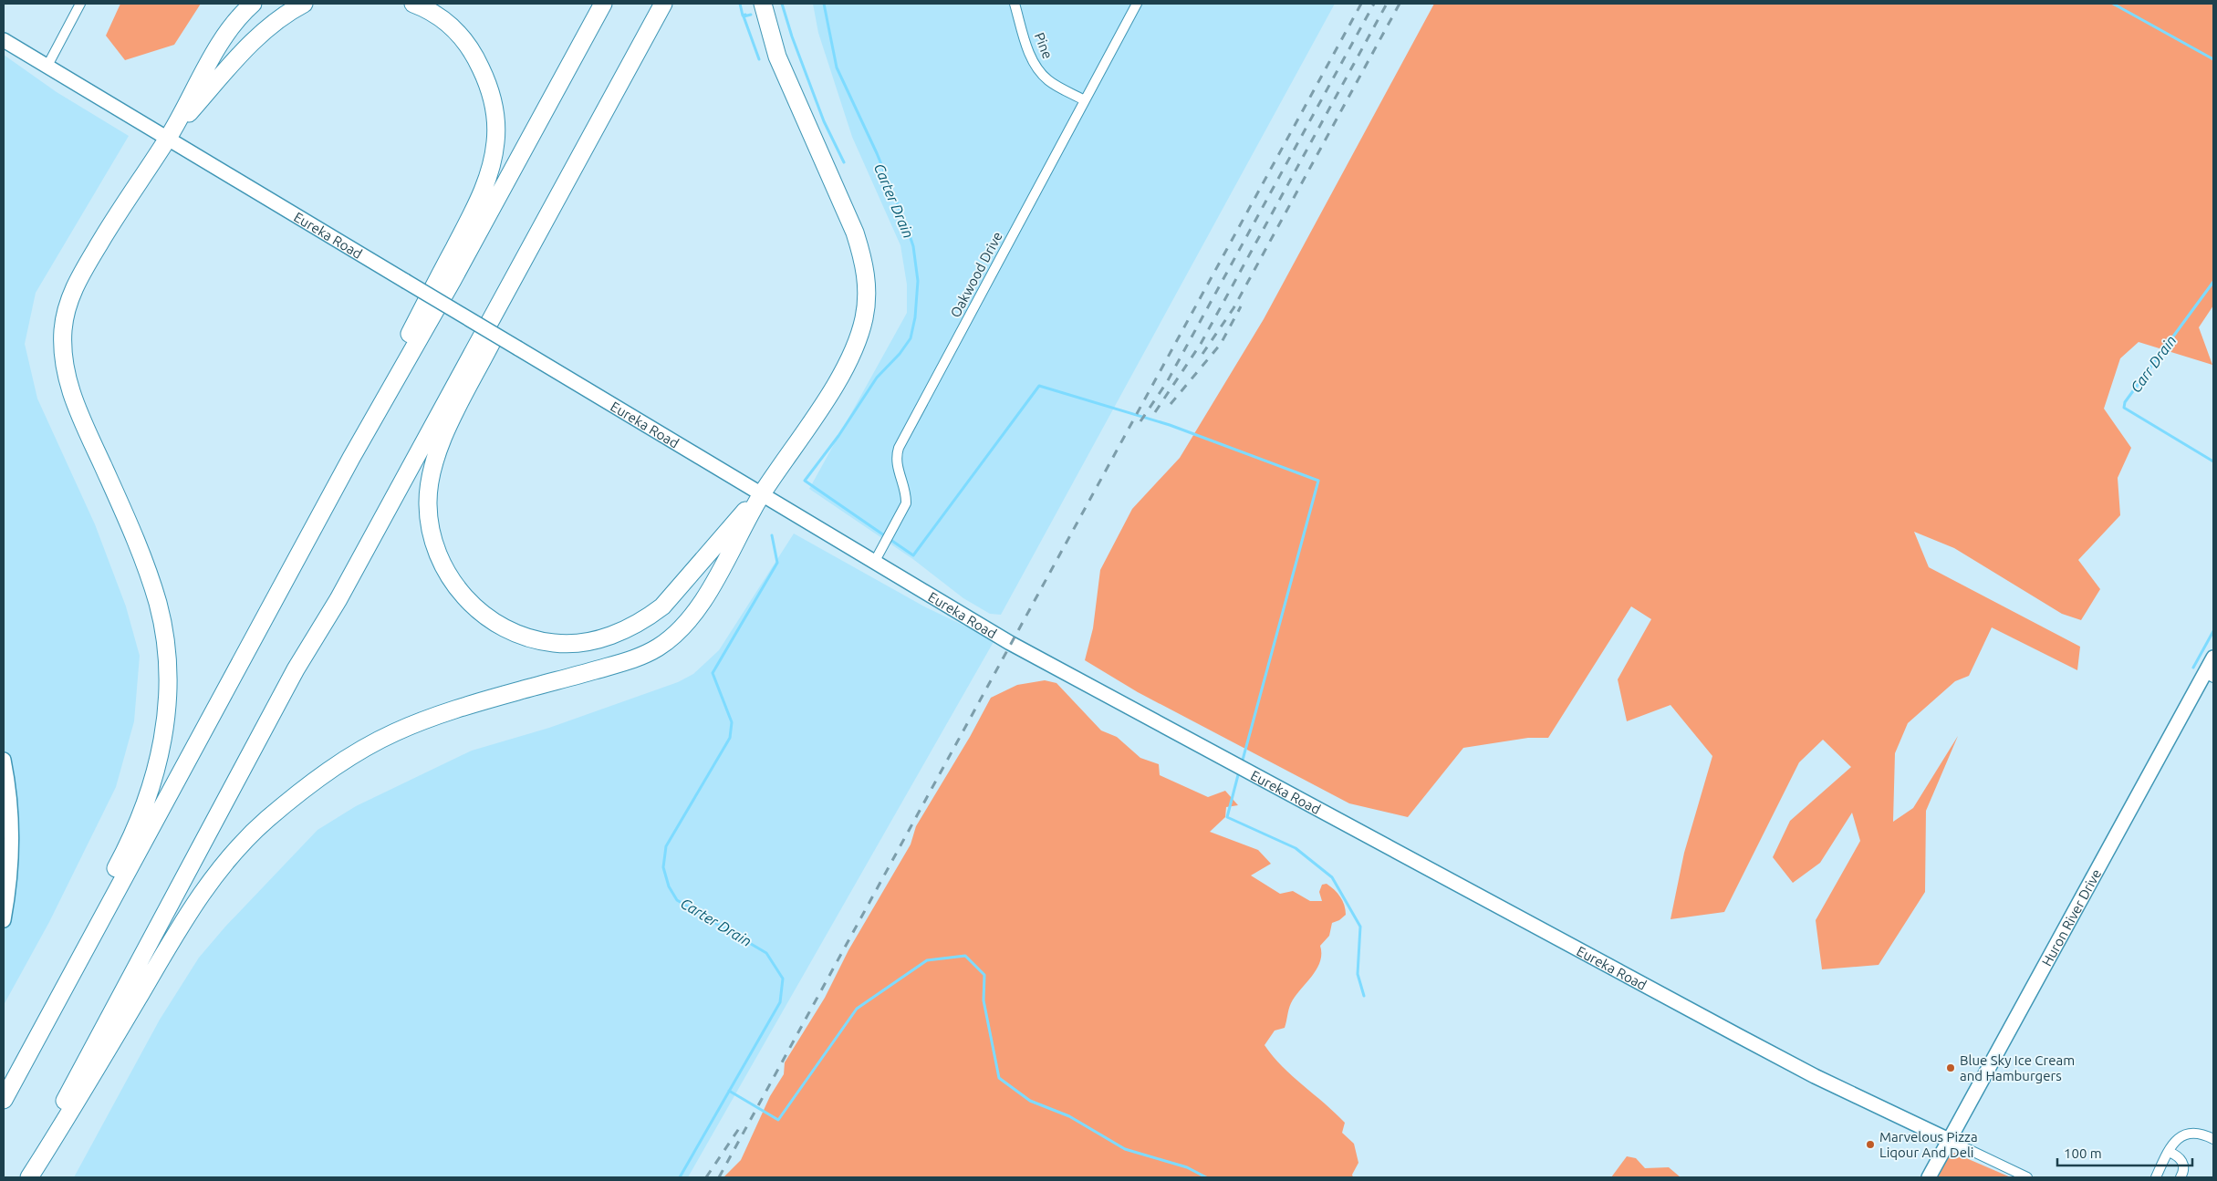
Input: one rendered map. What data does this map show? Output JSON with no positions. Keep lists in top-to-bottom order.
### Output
{
  "streets": {
    "street": [
      "Pine",
      "Eureka Road",
      "Oakwood Drive",
      "Huron River Drive"
    ]
  },
  "crossings": [
    ["Pine", "Oakwood Drive"],
    ["Eureka Road", "Oakwood Drive"],
    ["Eureka Road", "Huron River Drive"]
  ],
  "water": ["Carter Drain", "Carr Drain"],
  "places": ["Blue Sky Ice Cream and Hamburgers", "Marvelous Pizza Liqour And Deli"],
  "scale_bar": "100 m"
}
